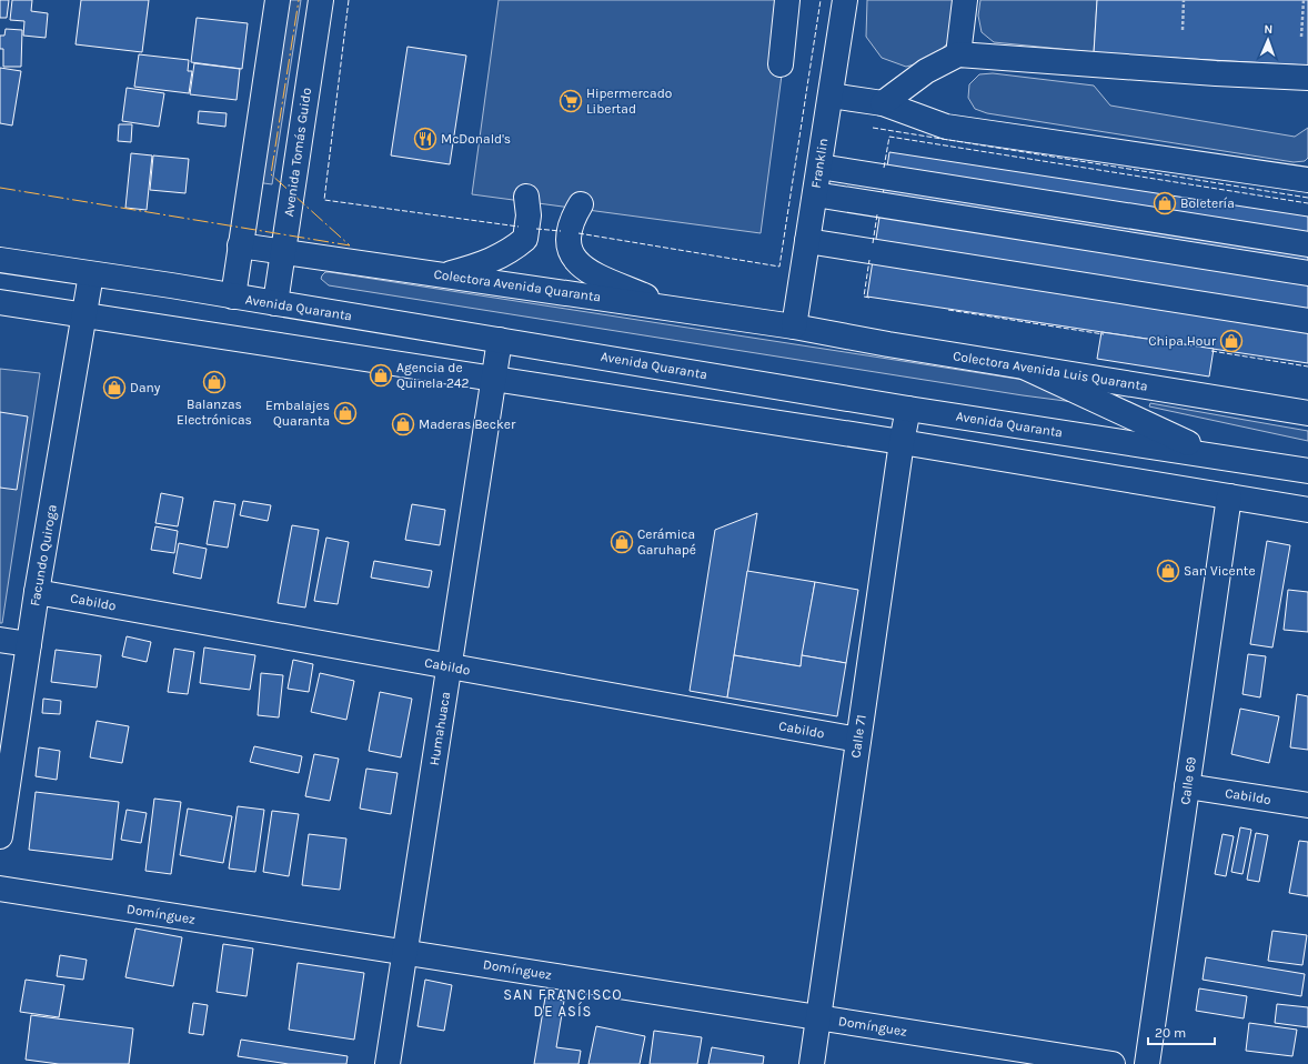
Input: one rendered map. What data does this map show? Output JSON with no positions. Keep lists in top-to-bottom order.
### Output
{
  "streets": {
    "main road": [
      "Avenida Tomás Guido",
      "Franklin",
      "Colectora Avenida Quaranta",
      "Avenida Quaranta",
      "Colectora Avenida Luis Quaranta",
      "Facundo Quiroga",
      "Cabildo",
      "Humahuaca",
      "Calle 71",
      "Calle 69",
      "Domínguez"
    ]
  },
  "crossings": [
    ["Avenida Tomás Guido", "Colectora Avenida Quaranta"],
    ["Avenida Tomás Guido", "Avenida Quaranta"],
    ["Franklin", "Colectora Avenida Quaranta"],
    ["Franklin", "Colectora Avenida Luis Quaranta"],
    ["Colectora Avenida Quaranta", "Colectora Avenida Luis Quaranta"],
    ["Avenida Quaranta", "Facundo Quiroga"],
    ["Avenida Quaranta", "Humahuaca"],
    ["Avenida Quaranta", "Calle 71"],
    ["Facundo Quiroga", "Cabildo"],
    ["Cabildo", "Humahuaca"],
    ["Cabildo", "Calle 71"],
    ["Cabildo", "Calle 69"],
    ["Humahuaca", "Domínguez"],
    ["Calle 71", "Domínguez"]
  ],
  "districts": ["SAN FRANCISCO DE ASÍS"],
  "places": {
    "supermarket": ["Hipermercado Libertad"],
    "restaurant": ["McDonald's"],
    "shop": [
      "Boletería",
      "Chipa Hour",
      "Agencia de Quinela 242",
      "Balanzas Electrónicas",
      "Dany",
      "Embalajes Quaranta",
      "Maderas Becker",
      "Cerámica Garuhapé",
      "San Vicente"
    ]
  },
  "scale_bar": "20 m",
  "north": "top"
}
